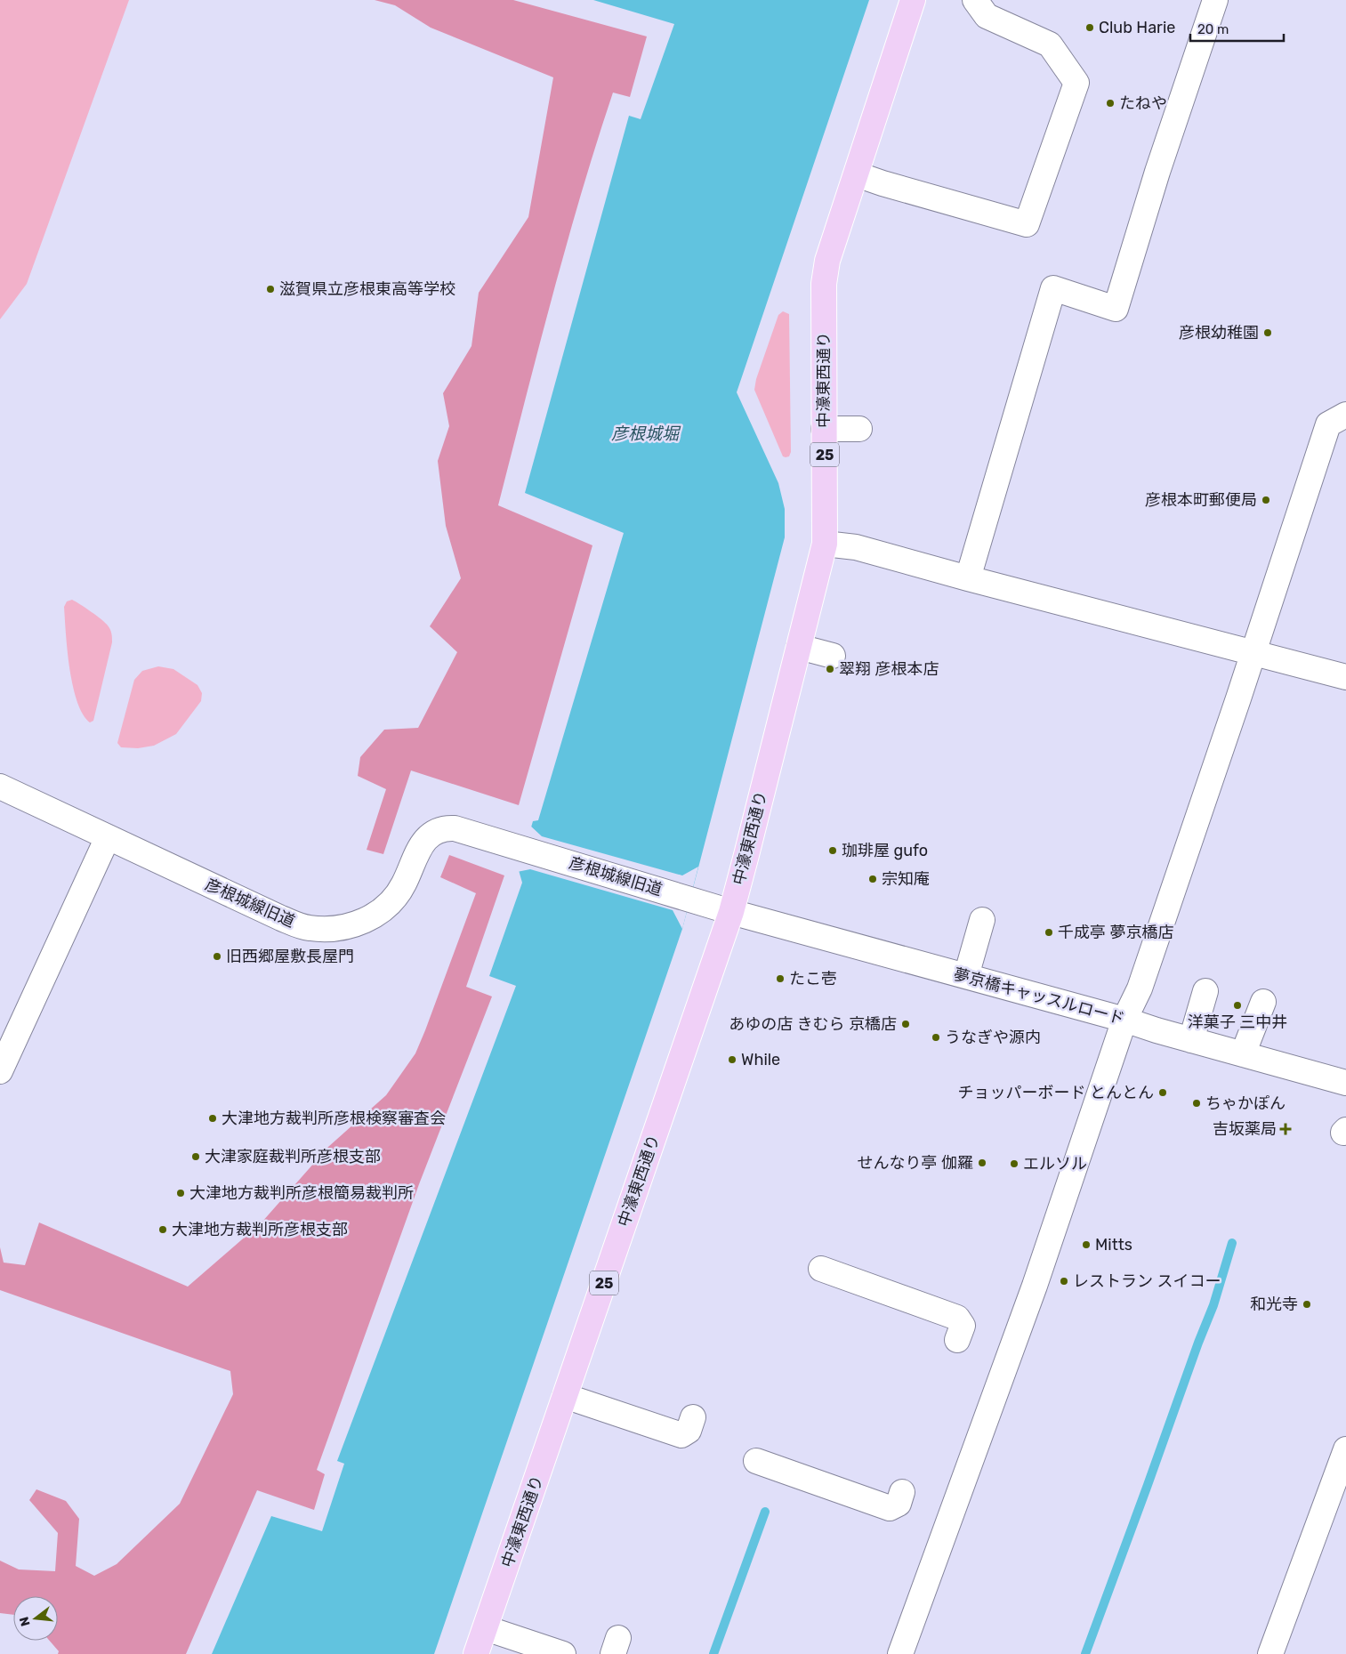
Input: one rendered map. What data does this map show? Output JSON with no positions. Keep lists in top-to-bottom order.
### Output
{
  "streets": {
    "main road": ["中濠東西通り", "25"],
    "street": ["彦根城線旧道", "夢京橋キャッスルロード"]
  },
  "crossings": [
    ["中濠東西通り", "彦根城線旧道"],
    ["中濠東西通り", "夢京橋キャッスルロード"],
    ["彦根城線旧道", "夢京橋キャッスルロード"]
  ],
  "water": ["彦根城堀"],
  "places": {
    "other": [
      "Club Harie",
      "たねや",
      "滋賀県立彦根東高等学校",
      "彦根幼稚園",
      "彦根本町郵便局",
      "翠翔 彦根本店",
      "珈琲屋 gufo",
      "宗知庵",
      "千成亭 夢京橋店",
      "旧西郷屋敷長屋門",
      "たこ壱",
      "洋菓子 三中井",
      "あゆの店 きむら 京橋店",
      "うなぎや源内",
      "While",
      "チョッパーボード とんとん",
      "ちゃかぽん",
      "大津地方裁判所彦根検察審査会",
      "大津家庭裁判所彦根支部",
      "せんなり亭 伽羅",
      "エルソル",
      "大津地方裁判所彦根簡易裁判所",
      "大津地方裁判所彦根支部",
      "Mitts",
      "レストラン スイコー",
      "和光寺"
    ],
    "health": ["吉坂薬局"]
  },
  "scale_bar": "20 m",
  "north": "left"
}
